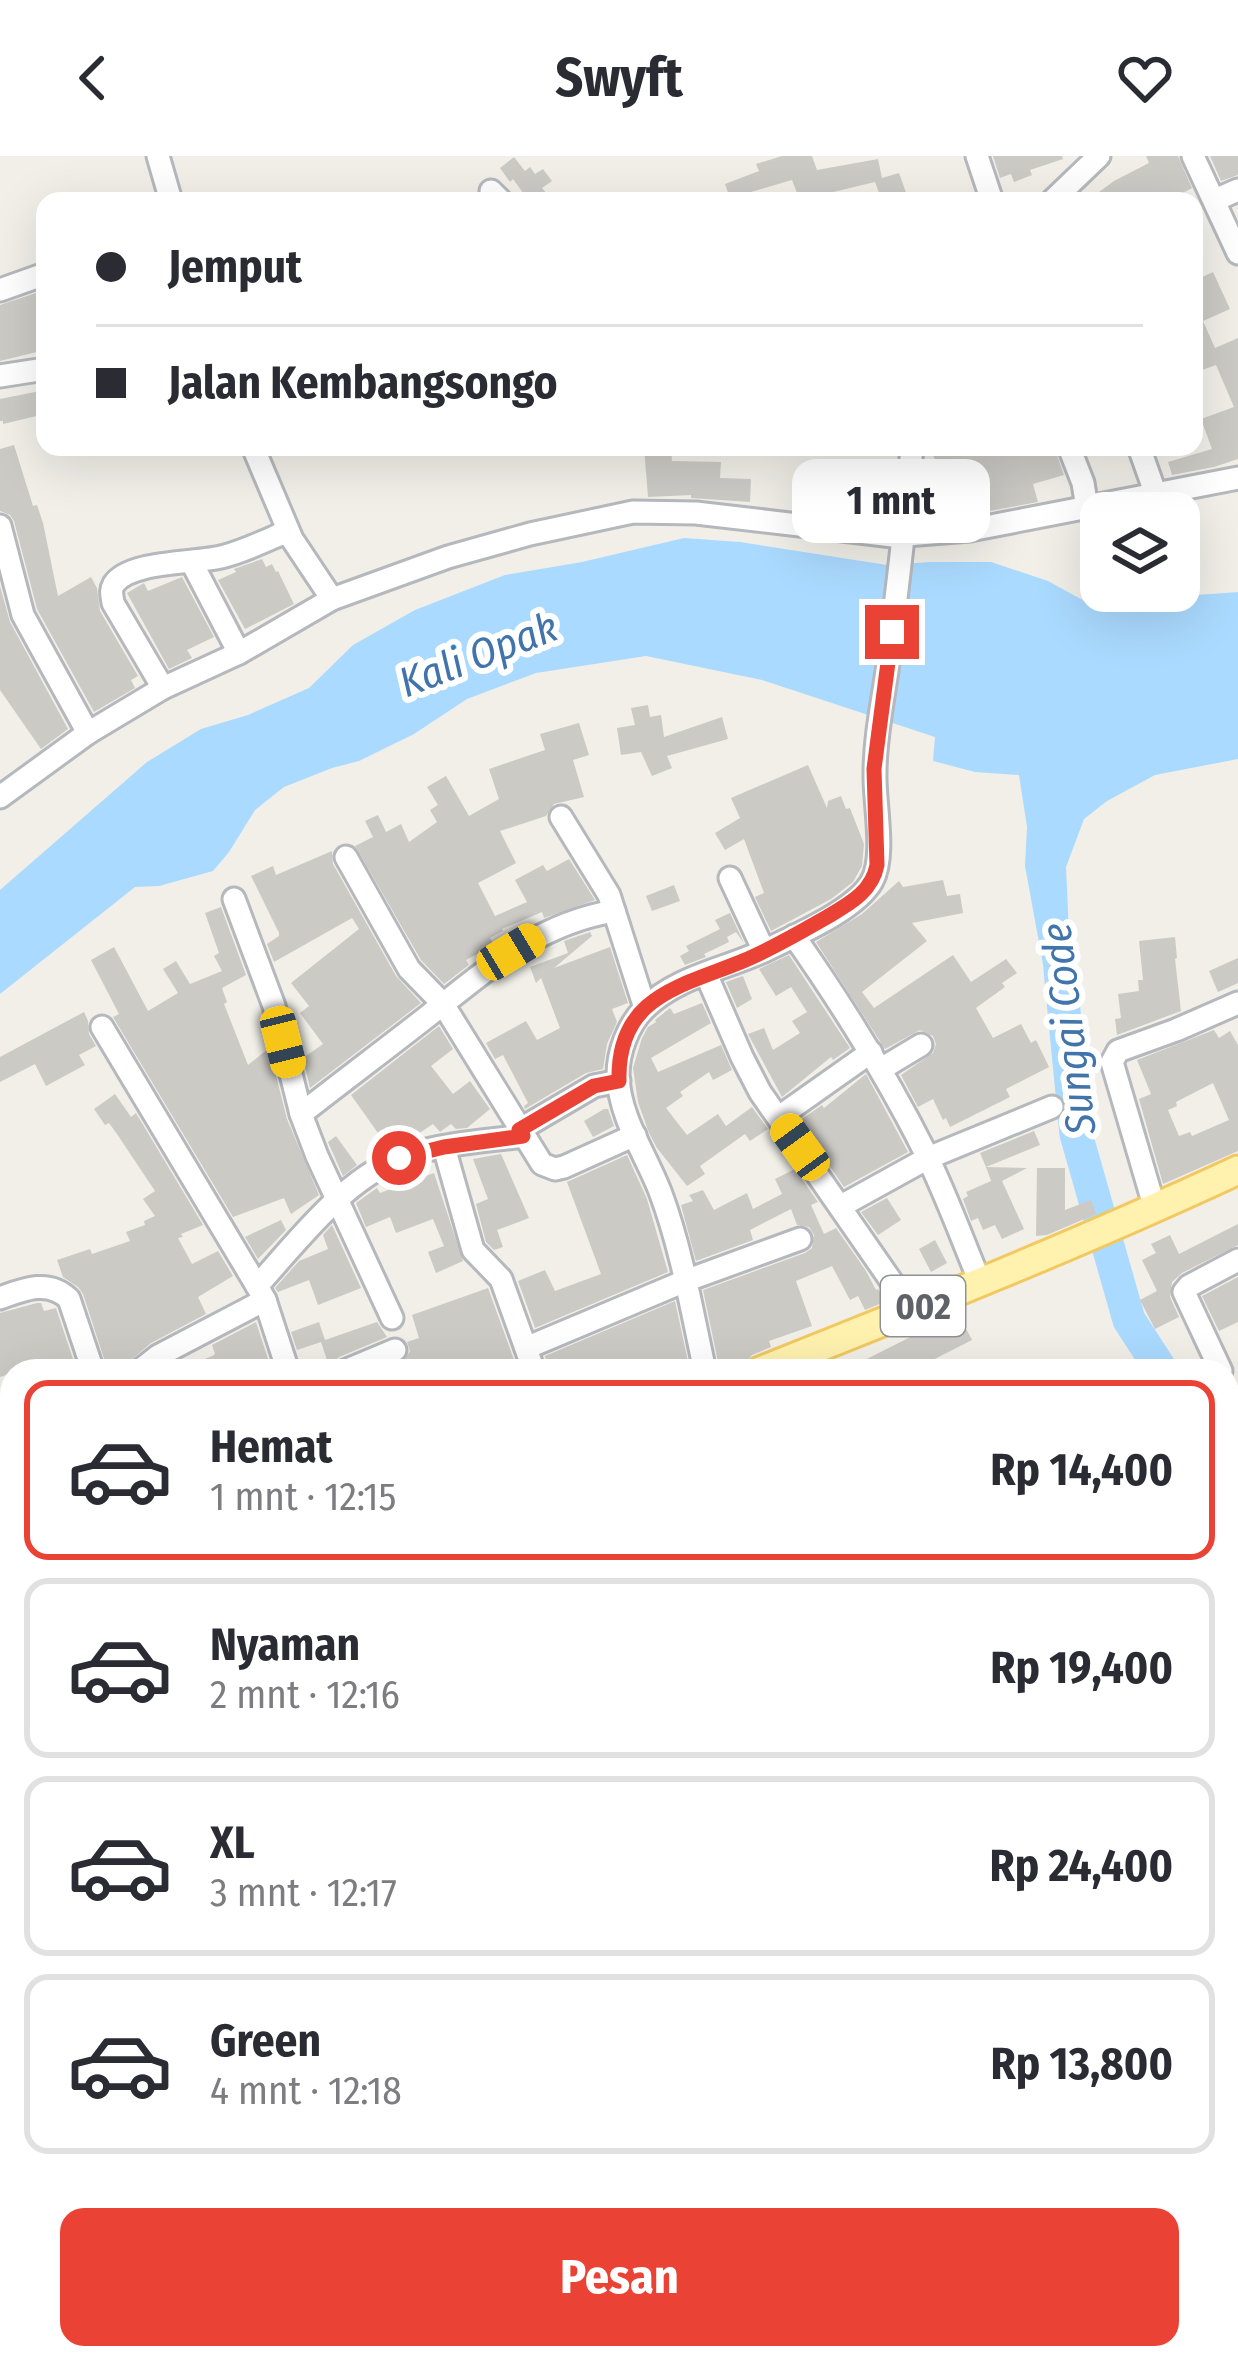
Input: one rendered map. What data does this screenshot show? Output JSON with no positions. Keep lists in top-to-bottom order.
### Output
{
  "streets": {
    "main road": ["002"]
  },
  "water": ["Kali Opak", "Sungai Code"],
  "page": {
    "header": "Swyft",
    "banner": ["Jemput", "Jalan Kembangsongo"],
    "bubble": "1 mnt",
    "list": [
      {
        "name": "Hemat",
        "note": "1 mnt · 12:15",
        "value": "Rp 14,400"
      },
      {
        "name": "Nyaman",
        "note": "2 mnt · 12:16",
        "value": "Rp 19,400"
      },
      {
        "name": "XL",
        "note": "3 mnt · 12:17",
        "value": "Rp 24,400"
      },
      {
        "name": "Green",
        "note": "4 mnt · 12:18",
        "value": "Rp 13,800"
      }
    ],
    "buttons": "Pesan"
  }
}
